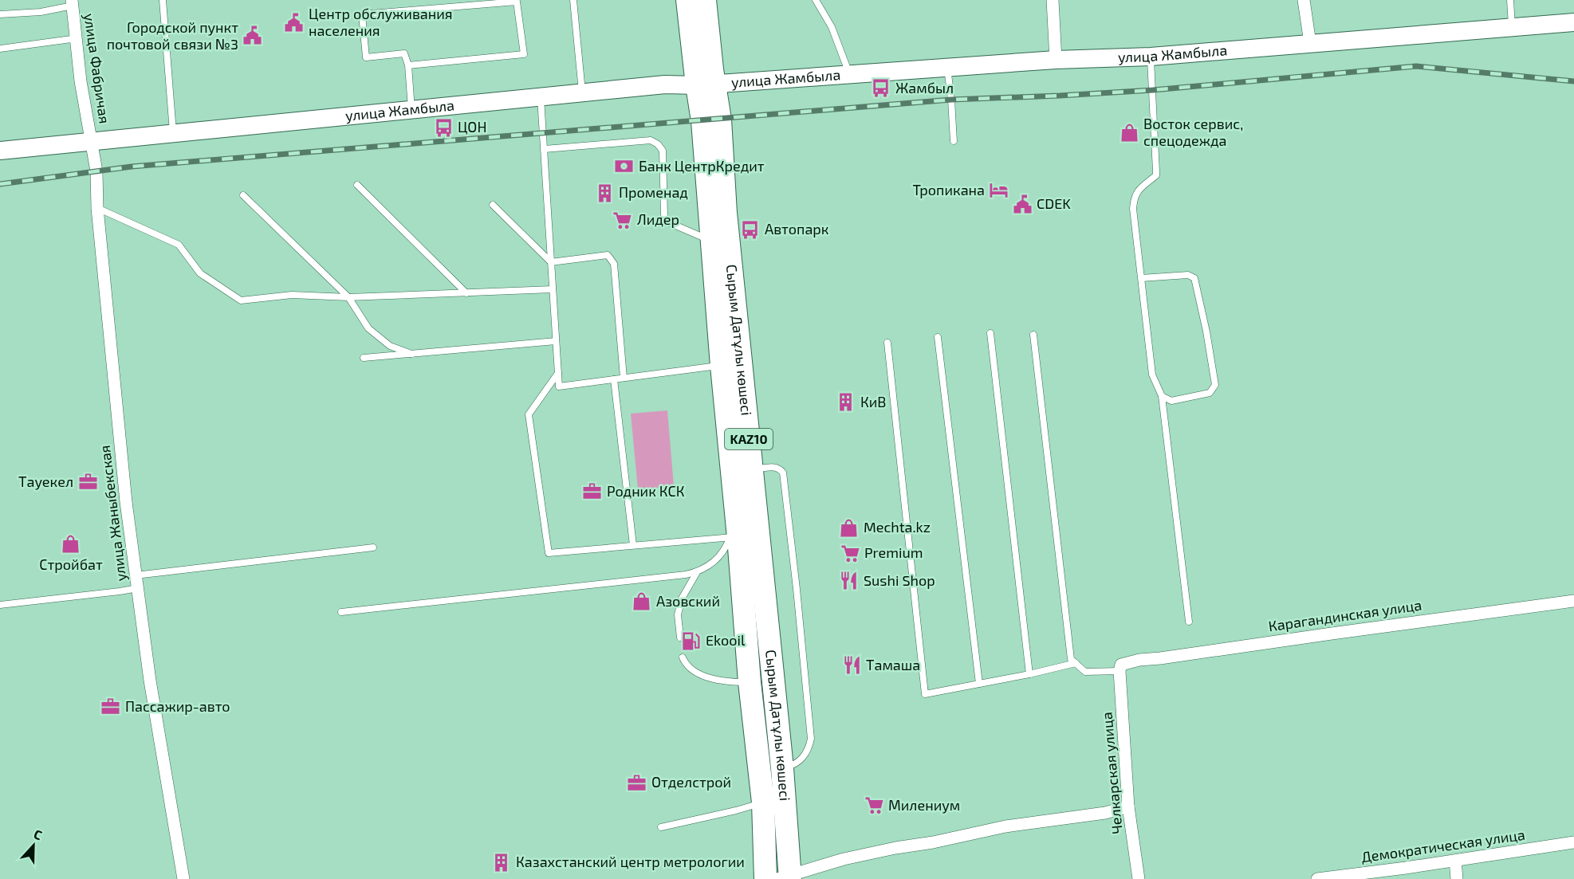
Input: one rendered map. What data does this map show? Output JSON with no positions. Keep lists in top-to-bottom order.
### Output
{
  "streets": {
    "highway": ["Сырым Датұлы көшесі", "KAZ10"],
    "street": [
      "улица Жамбыла",
      "улица Фабричая",
      "улица Жаныбекская",
      "Карагандинская улица",
      "Челкарская улица",
      "Демократическая улица"
    ]
  },
  "crossings": [
    ["улица Жамбыла", "улица Фабричая"],
    ["улица Жамбыла", "Сырым Датұлы көшесі"],
    ["улица Жамбыла", "улица Жаныбекская"],
    ["улица Фабричая", "улица Жаныбекская"],
    ["Карагандинская улица", "Челкарская улица"]
  ],
  "places": {
    "public building": ["Центр обслуживания наcеления", "Городской пункт почтовой связи №3", "CDEK"],
    "bus stop": ["Жамбыл", "ЦОН", "Автопарк"],
    "shop": [
      "Восток сервис, спецодежда",
      "Mechta.kz",
      "Стройбат",
      "Азовский"
    ],
    "bank": ["Банк ЦентрКредит"],
    "hotel": ["Тропикана"],
    "building": ["Променад", "КиВ", "Казахстанский центр метрологии"],
    "supermarket": ["Лидер", "Premium", "Милениум"],
    "office": [
      "Тауекел",
      "Родник КСК",
      "Пассажир-авто",
      "Отделстрой"
    ],
    "restaurant": ["Sushi Shop", "Тамаша"],
    "fuel station": ["Ekooil"]
  },
  "north": "top"
}
